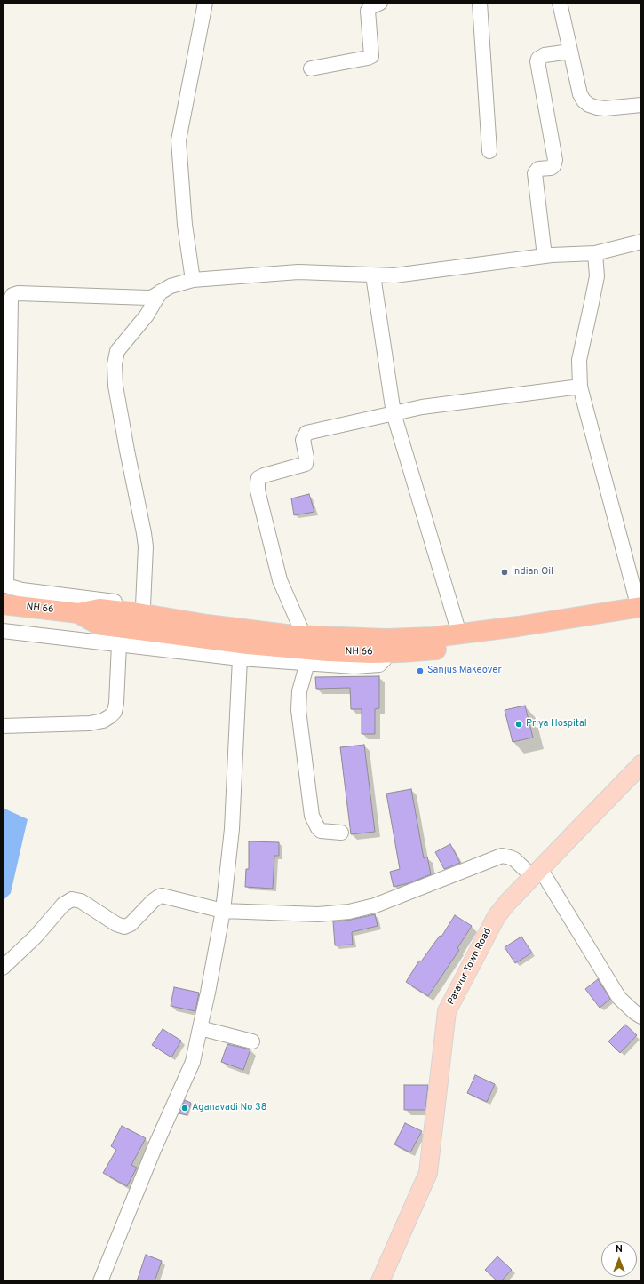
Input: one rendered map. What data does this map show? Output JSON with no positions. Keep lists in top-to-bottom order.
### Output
{
  "streets": {
    "highway": ["NH 66"],
    "main road": ["Paravur Town Road"]
  },
  "places": [
    "Indian Oil",
    "Sanjus Makeover",
    "Priya Hospital",
    "Aganavadi No 38"
  ],
  "north": "top"
}
